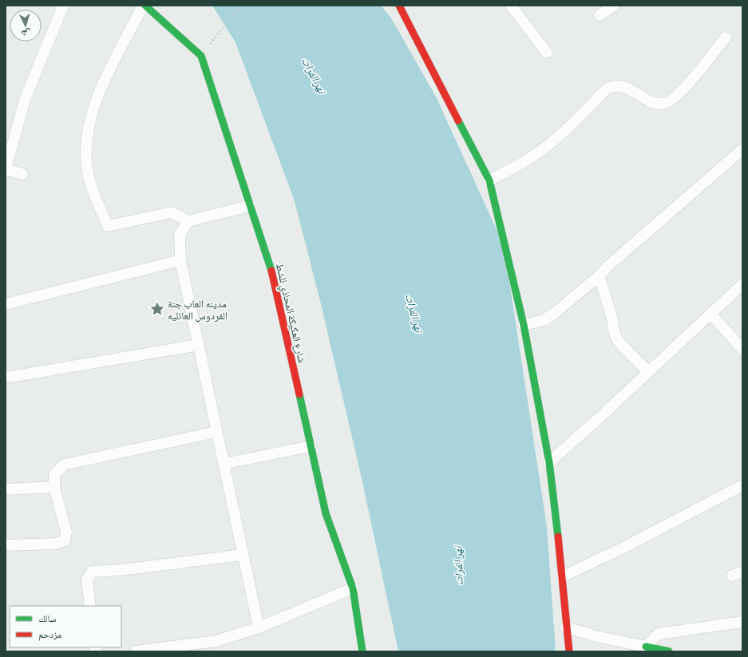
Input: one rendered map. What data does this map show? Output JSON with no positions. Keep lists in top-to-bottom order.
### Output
{
  "streets": {
    "street": ["شارع العكيكة المحاذي للشط"]
  },
  "water": ["نهر الفرات"],
  "places": {
    "place": ["مدينه العاب جنة الفردوس العائليه"]
  },
  "legend": ["سالك", "مزدحم"],
  "north": "bottom"
}
